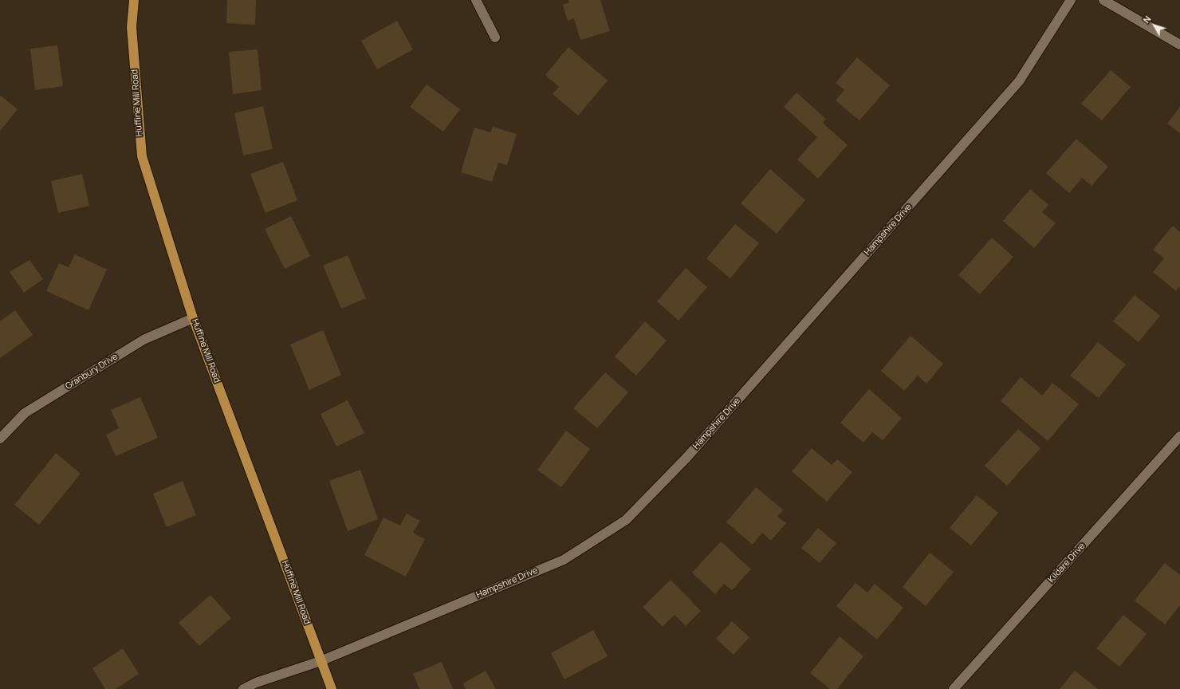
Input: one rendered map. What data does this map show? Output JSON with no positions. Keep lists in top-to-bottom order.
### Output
{
  "streets": {
    "main road": ["Huffine Mill Road"],
    "street": ["Hampshire Drive", "Granbury Drive", "Kildare Drive"]
  },
  "crossings": [
    ["Huffine Mill Road", "Hampshire Drive"],
    ["Huffine Mill Road", "Granbury Drive"]
  ],
  "north": "top left"
}
